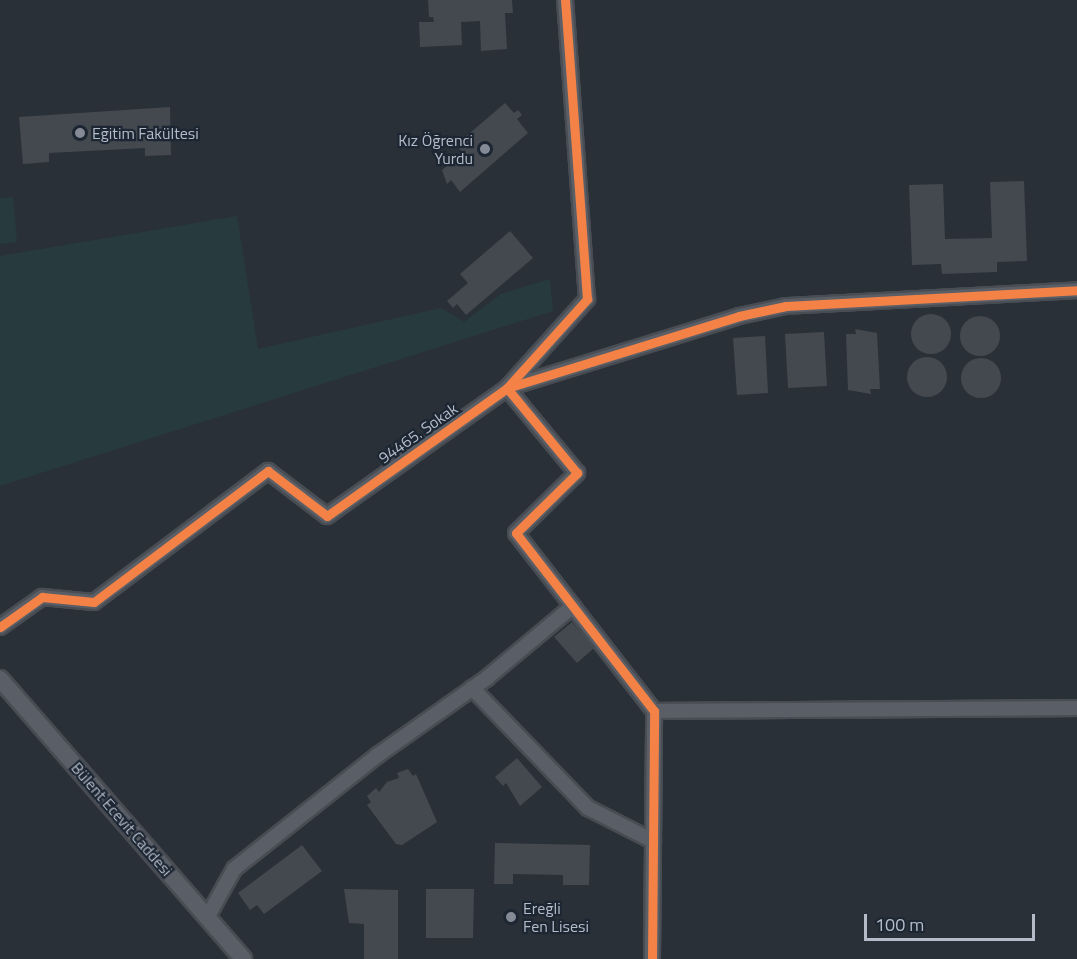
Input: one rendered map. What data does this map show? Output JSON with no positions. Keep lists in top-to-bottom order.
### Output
{
  "streets": {
    "street": ["94465. Sokak", "Bülent Ecevit Caddesi"]
  },
  "places": ["Eğitim Fakültesi", "Kız Öğrenci Yurdu", "Ereğli Fen Lisesi"],
  "scale_bar": "100 m"
}
